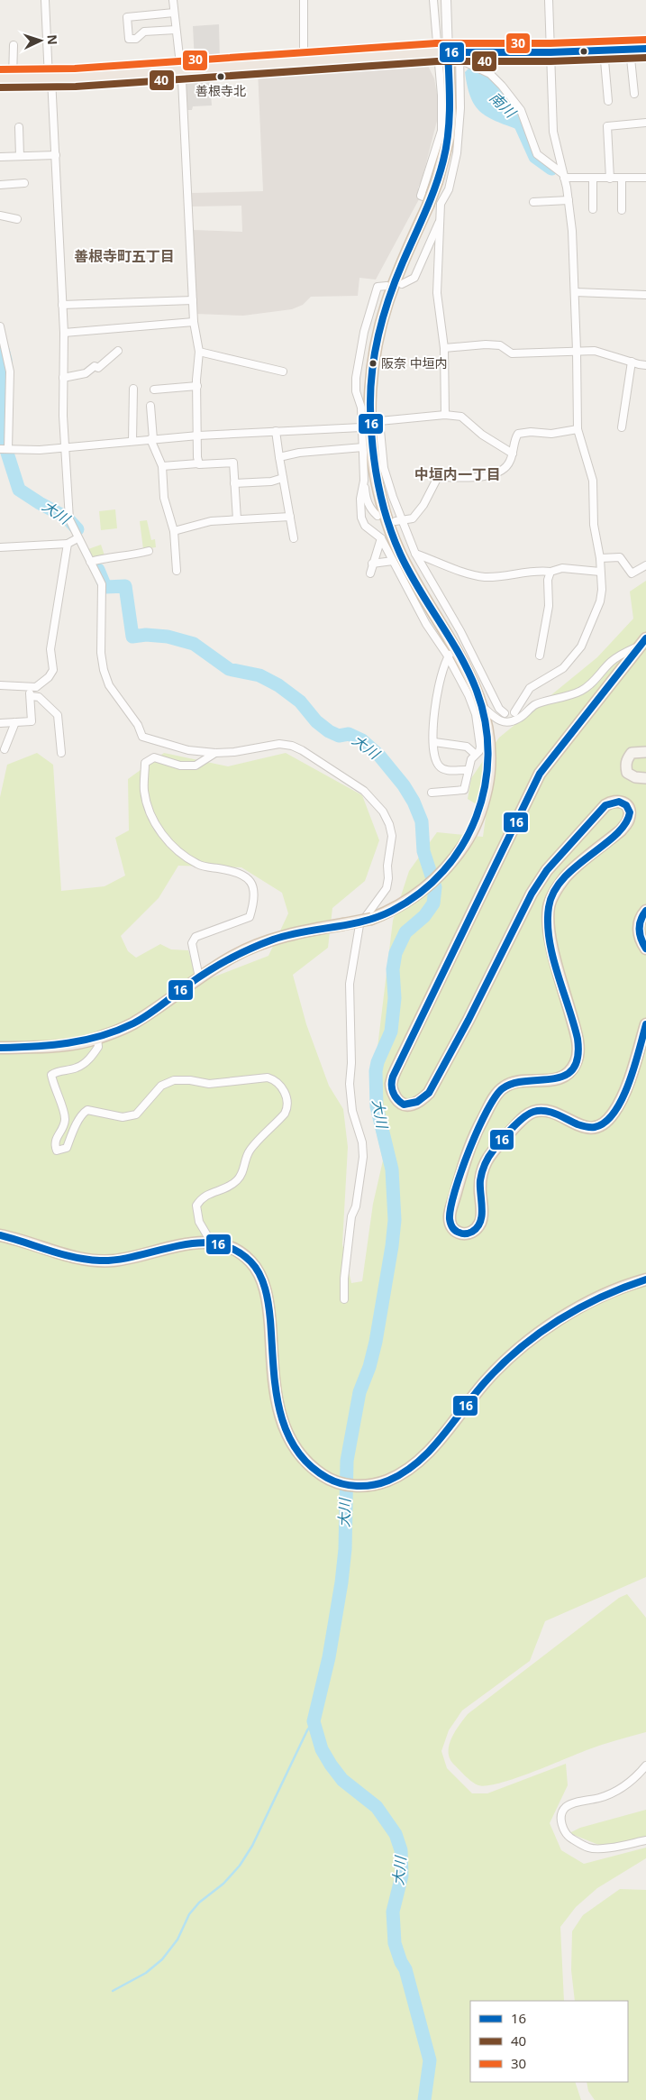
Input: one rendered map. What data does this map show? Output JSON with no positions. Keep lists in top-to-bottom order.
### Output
{
  "districts": ["善根寺町五丁目", "中垣内一丁目"],
  "water": ["南川", "大川"],
  "places": ["善根寺北", "阪奈 中垣内"],
  "lines": ["transit line 30", "transit line 16", "transit line 40"],
  "legend": ["16", "40", "30"],
  "north": "right"
}
